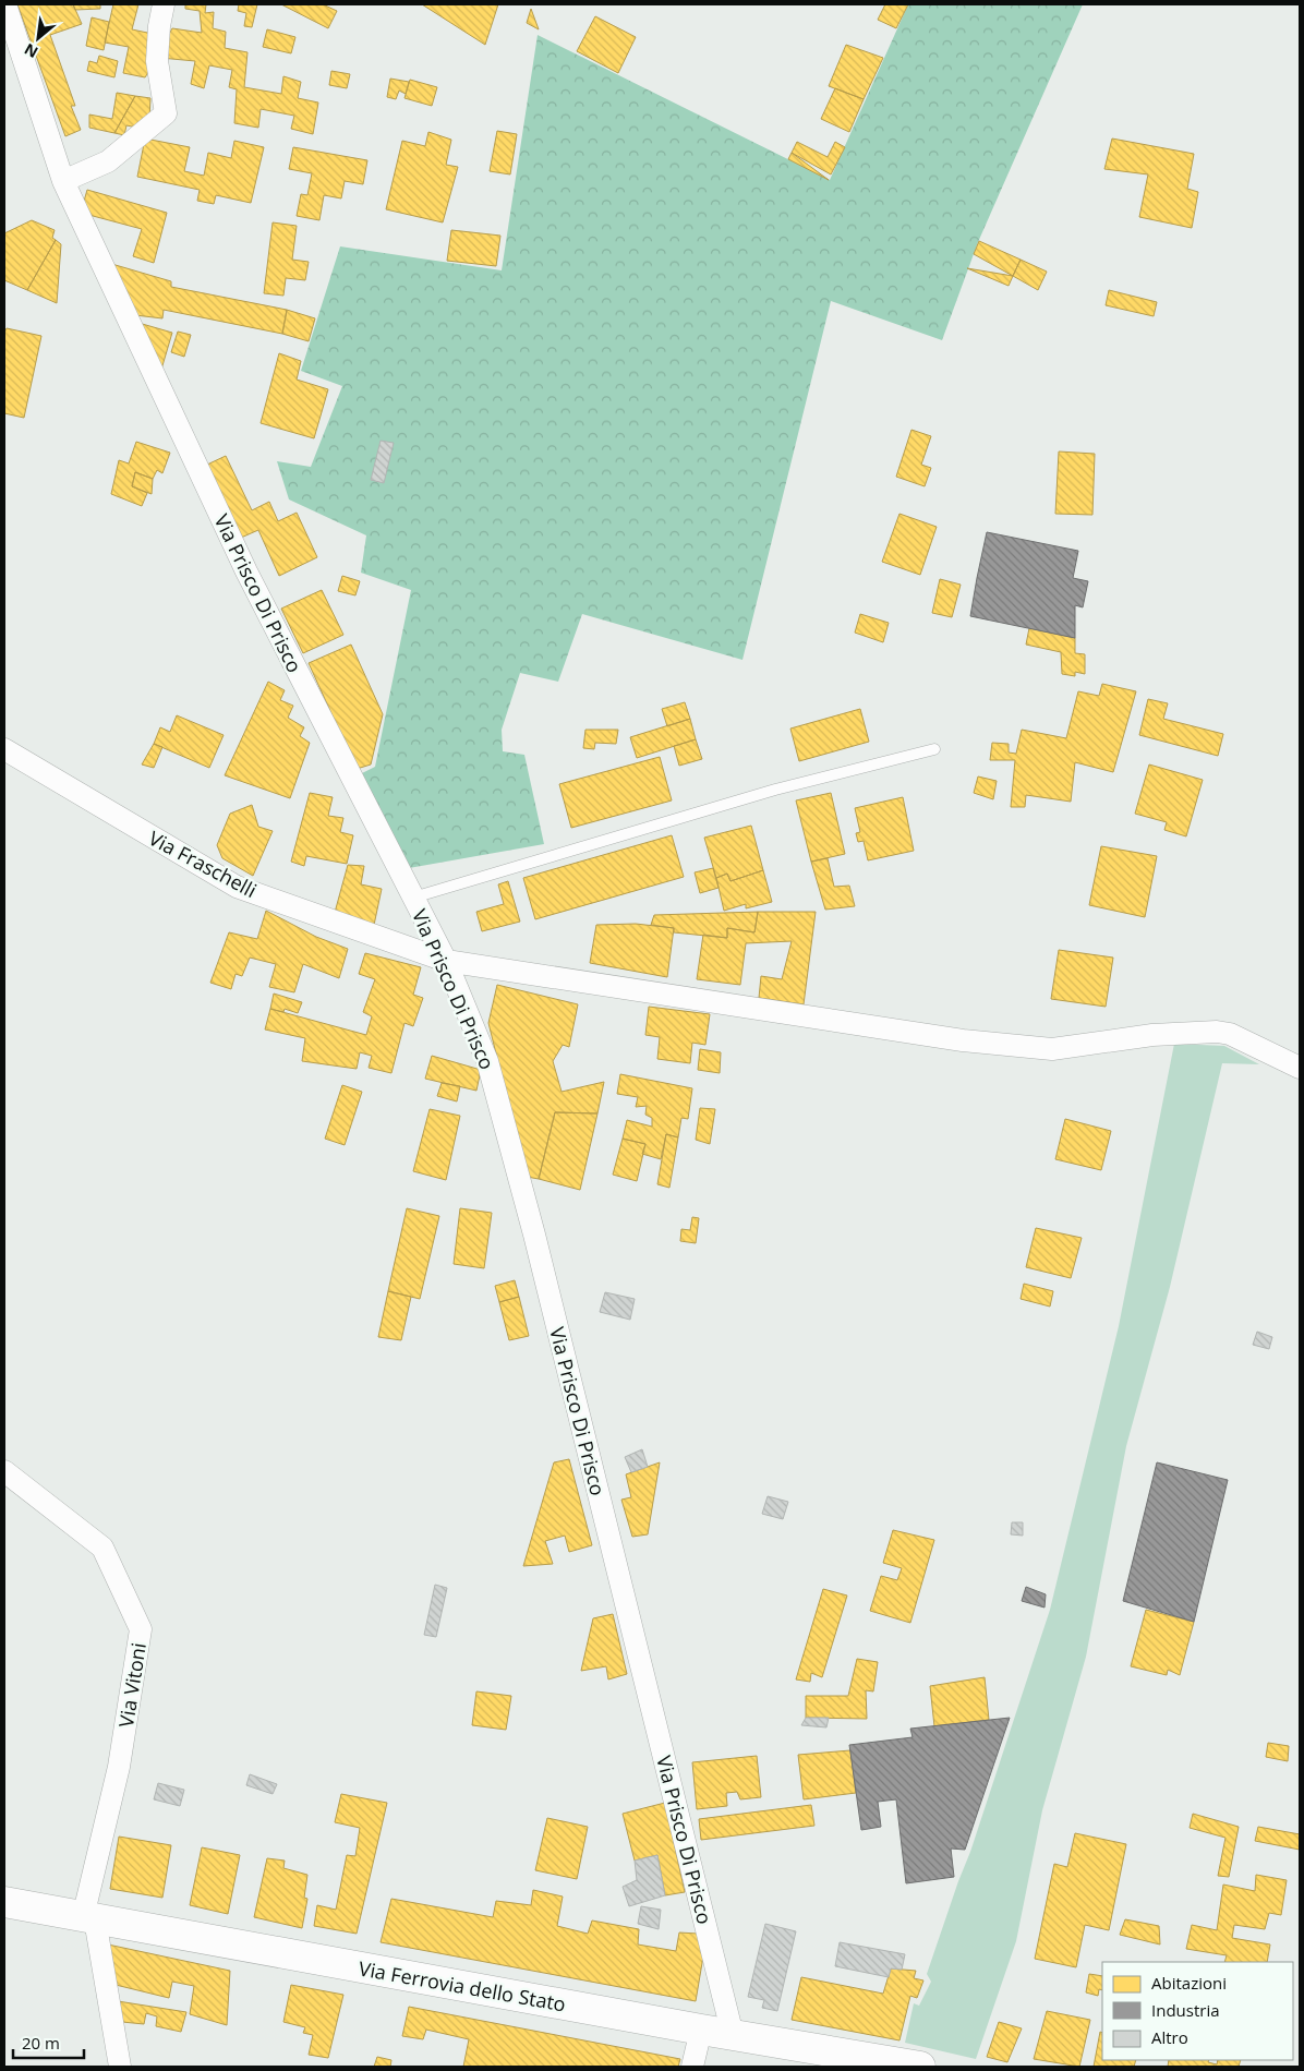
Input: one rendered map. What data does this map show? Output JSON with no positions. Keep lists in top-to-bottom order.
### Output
{
  "streets": {
    "main road": ["Via Ferrovia dello Stato"],
    "street": ["Via Prisco Di Prisco", "Via Fraschelli", "Via Vitoni"]
  },
  "crossings": [
    ["Via Prisco Di Prisco", "Via Fraschelli"],
    ["Via Prisco Di Prisco", "Via Ferrovia dello Stato"],
    ["Via Vitoni", "Via Ferrovia dello Stato"]
  ],
  "legend": ["Abitazioni", "Industria", "Altro"],
  "scale_bar": "20 m",
  "north": "bottom left"
}
